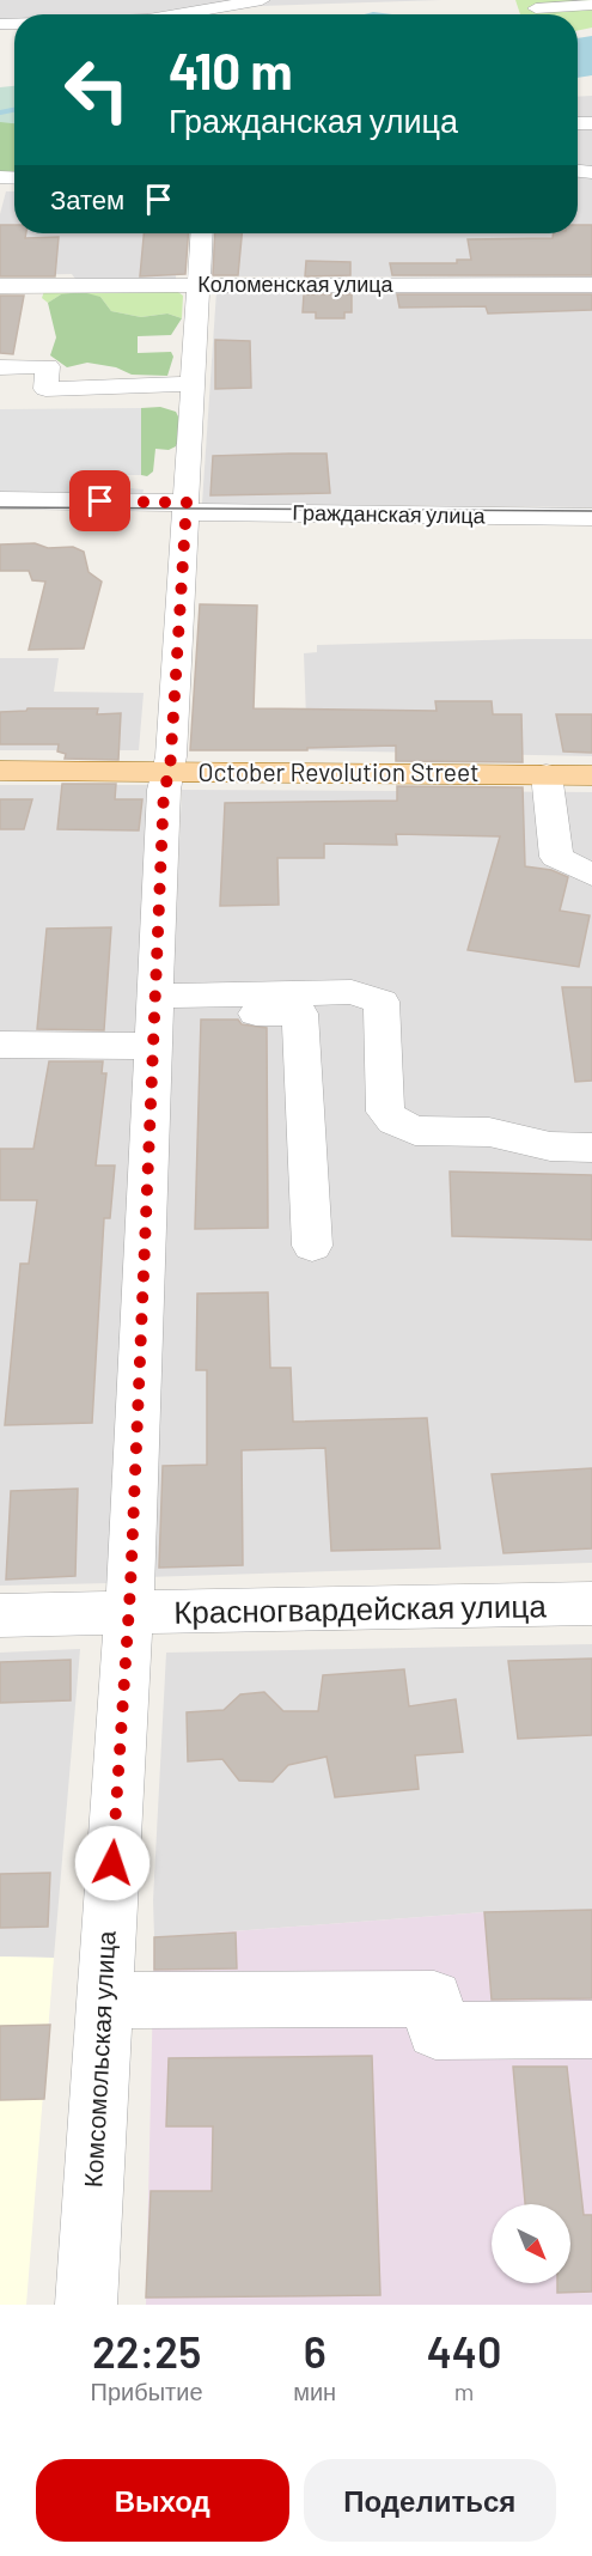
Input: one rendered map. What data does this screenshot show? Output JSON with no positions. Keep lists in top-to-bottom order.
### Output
{
  "streets": {
    "main road": ["October Revolution Street"],
    "street": [
      "Коломенская улица",
      "Гражданская улица",
      "Красногвардейская улица",
      "Комсомольская улица"
    ]
  },
  "crossings": [
    ["Коломенская улица", "Комсомольская улица"],
    ["Гражданская улица", "Комсомольская улица"],
    ["October Revolution Street", "Комсомольская улица"],
    ["Красногвардейская улица", "Комсомольская улица"]
  ],
  "north": "bottom right",
  "page": {
    "turn": ["410 m", "Гражданская улица"],
    "then": "Затем",
    "eta": [
      "22:25",
      "Прибытие",
      "6",
      "мин",
      "440",
      "m"
    ],
    "buttons": ["Выход", "Поделиться"]
  }
}
